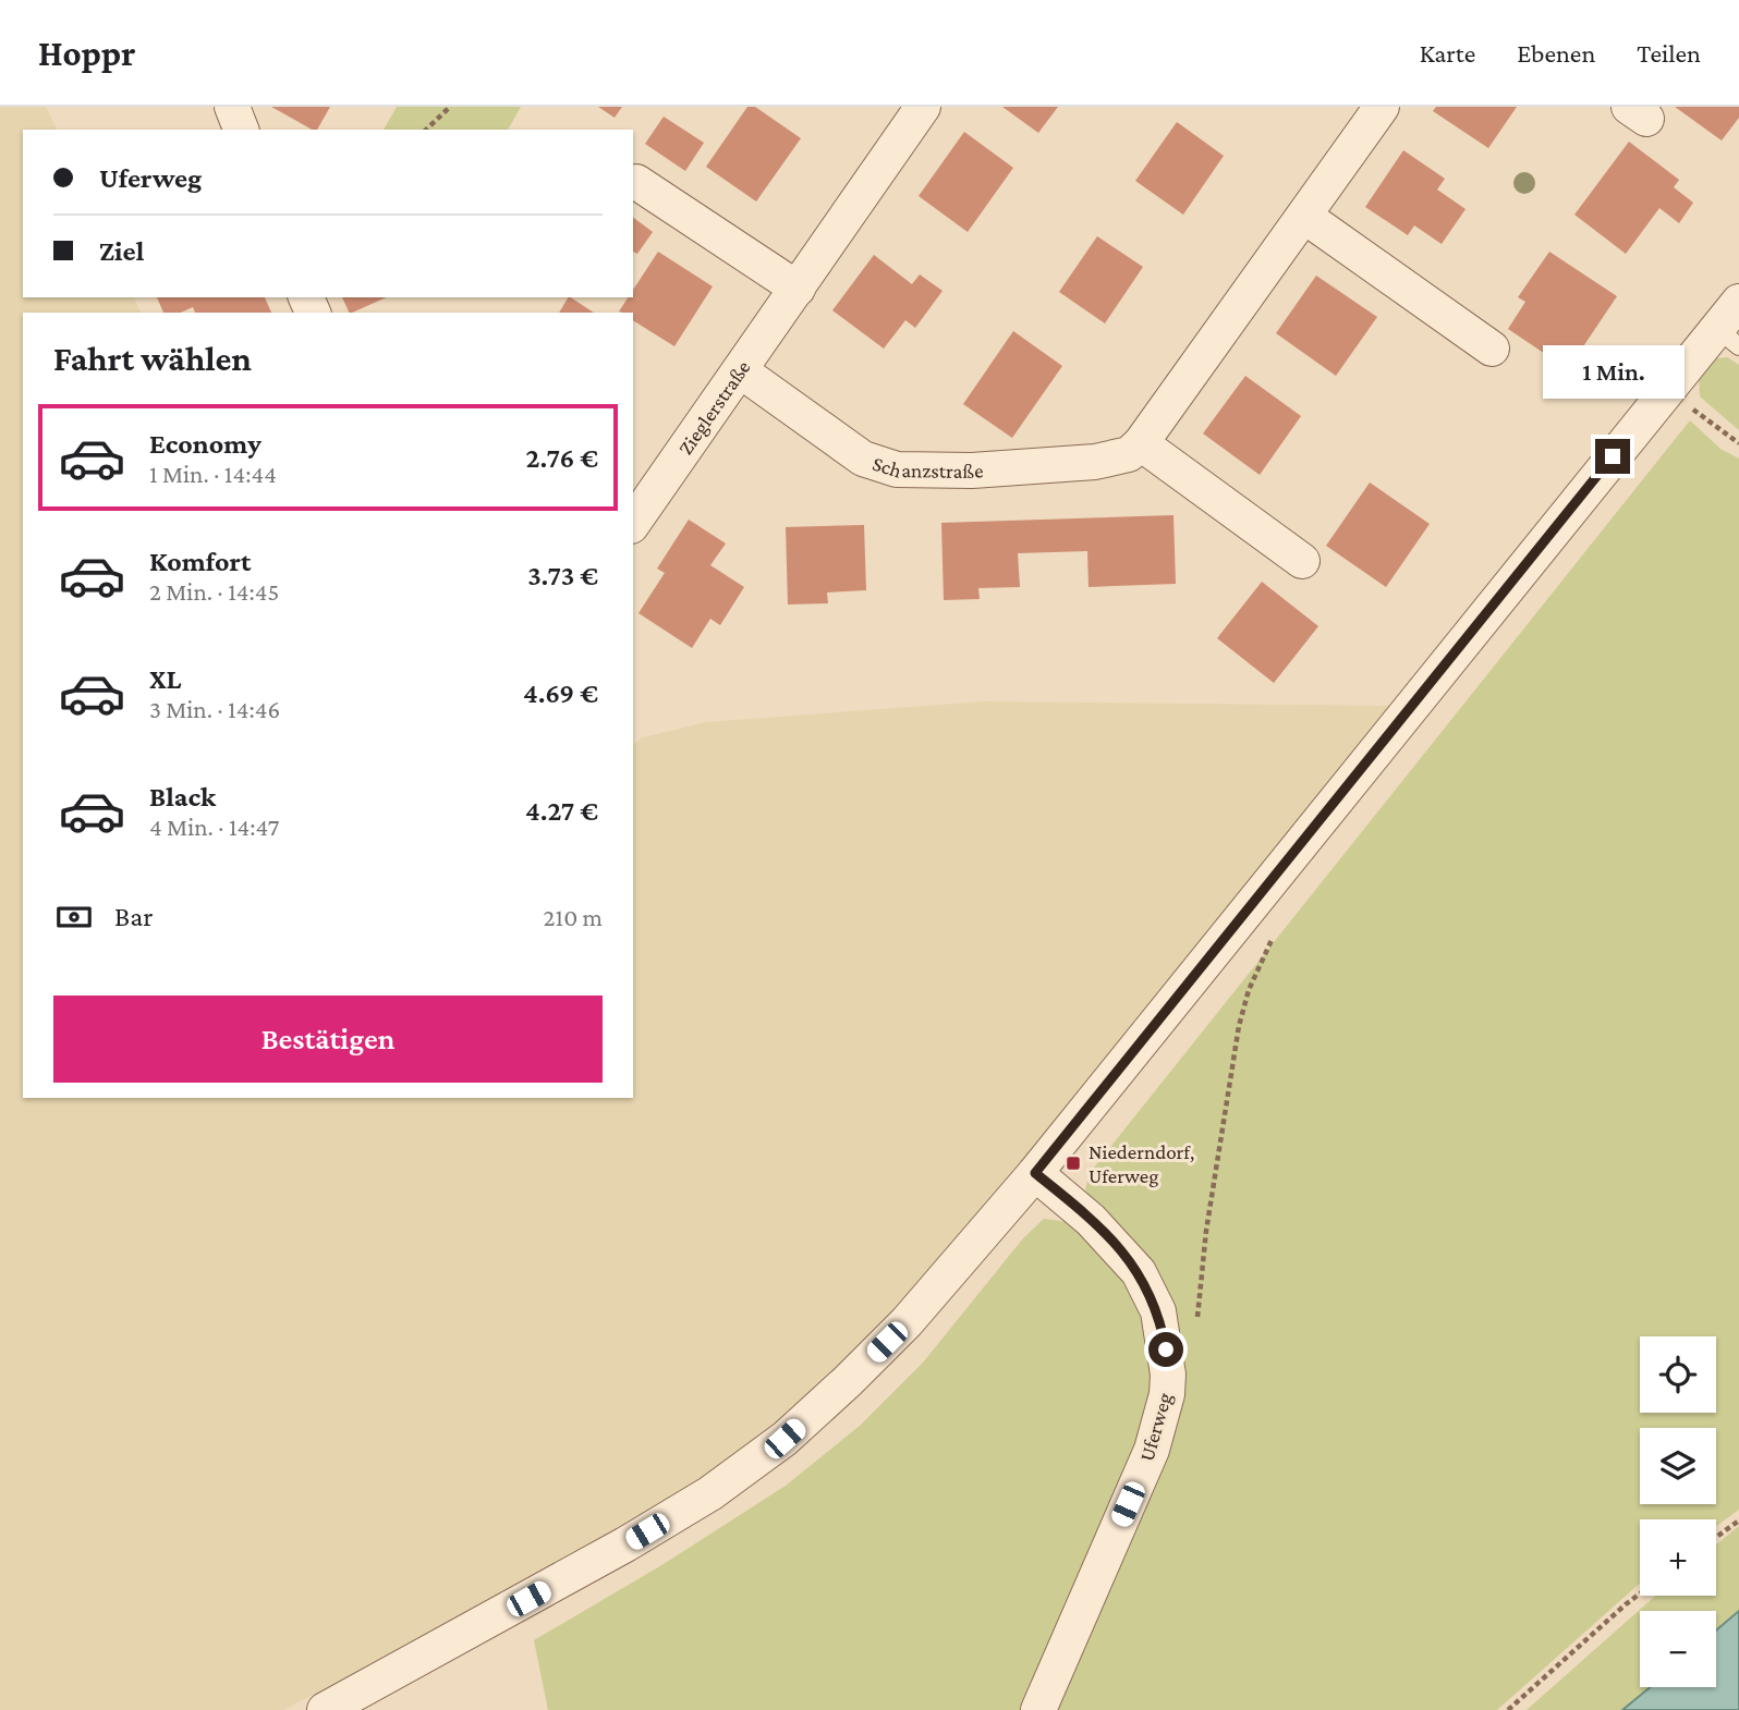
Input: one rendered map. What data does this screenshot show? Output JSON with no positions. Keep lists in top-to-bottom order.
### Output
{
  "streets": {
    "street": ["Zieglerstraße", "Schanzstraße", "Uferweg"]
  },
  "crossings": [
    ["Zieglerstraße", "Schanzstraße"]
  ],
  "places": {
    "transit": ["Niederndorf, Uferweg"]
  },
  "page": {
    "header": "Hoppr",
    "nav": ["Karte", "Ebenen", "Teilen"],
    "banner": ["Uferweg", "Ziel"],
    "heading": "Fahrt wählen",
    "bubble": "1 Min.",
    "list": [
      {
        "name": "Economy",
        "note": "1 Min. · 14:44",
        "value": "2.76 €"
      },
      {
        "name": "Komfort",
        "note": "2 Min. · 14:45",
        "value": "3.73 €"
      },
      {
        "name": "XL",
        "note": "3 Min. · 14:46",
        "value": "4.69 €"
      },
      {
        "name": "Black",
        "note": "4 Min. · 14:47",
        "value": "4.27 €"
      }
    ],
    "pay": ["Bar", "210 m"],
    "buttons": "Bestätigen",
    "map_buttons": ["+", "−"]
  }
}
